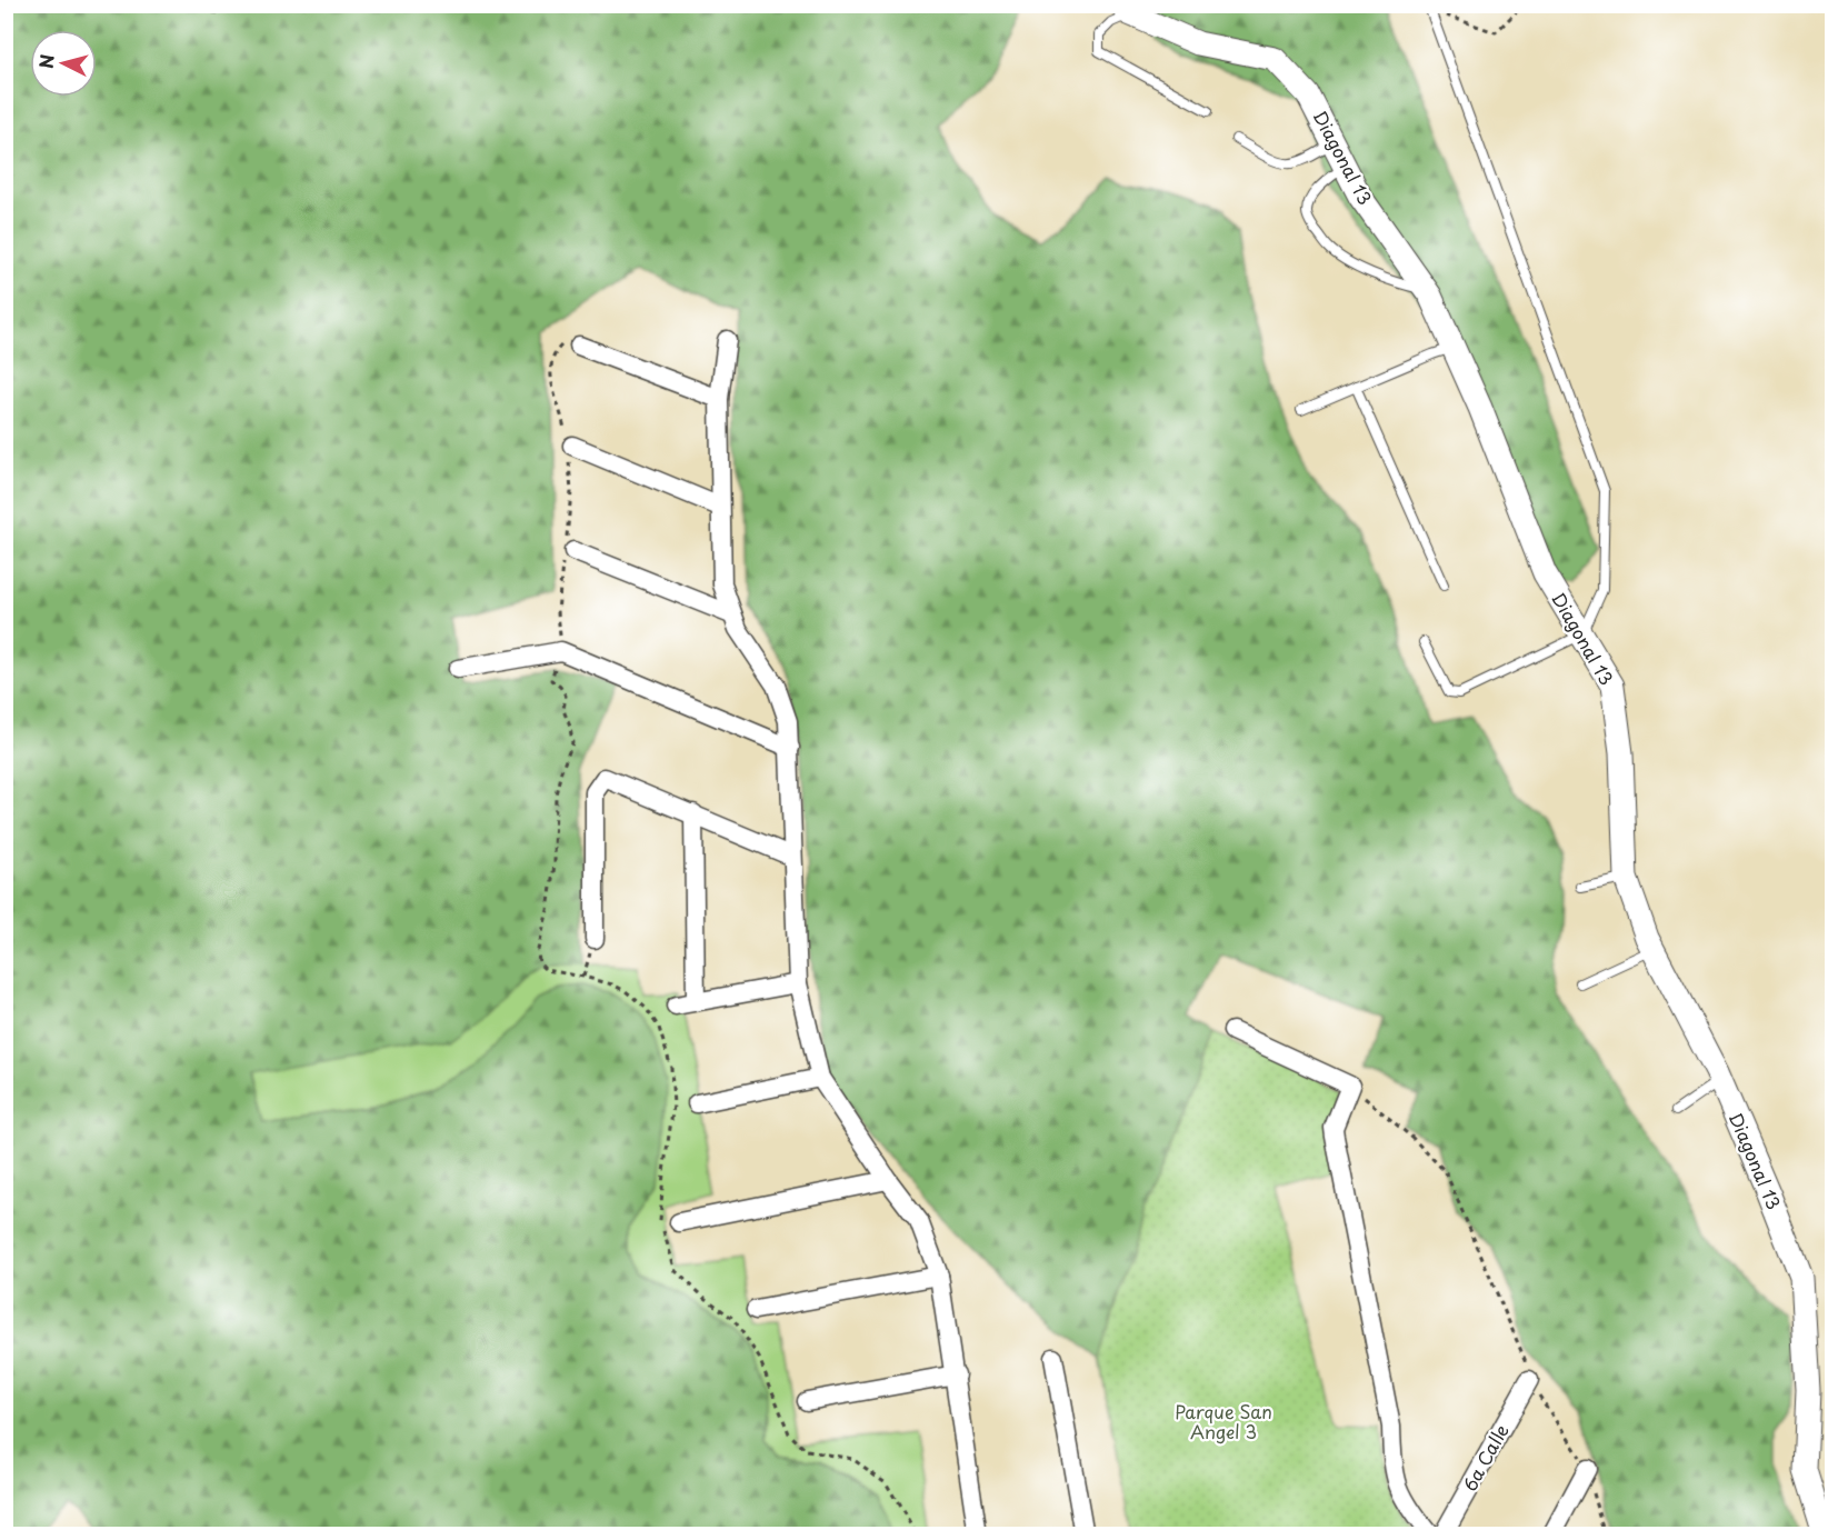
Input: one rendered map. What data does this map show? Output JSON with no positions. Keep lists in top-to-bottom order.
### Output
{
  "streets": {
    "street": ["Diagonal 13", "6a Calle"]
  },
  "parks": ["Parque San Angel 3"],
  "north": "left"
}
